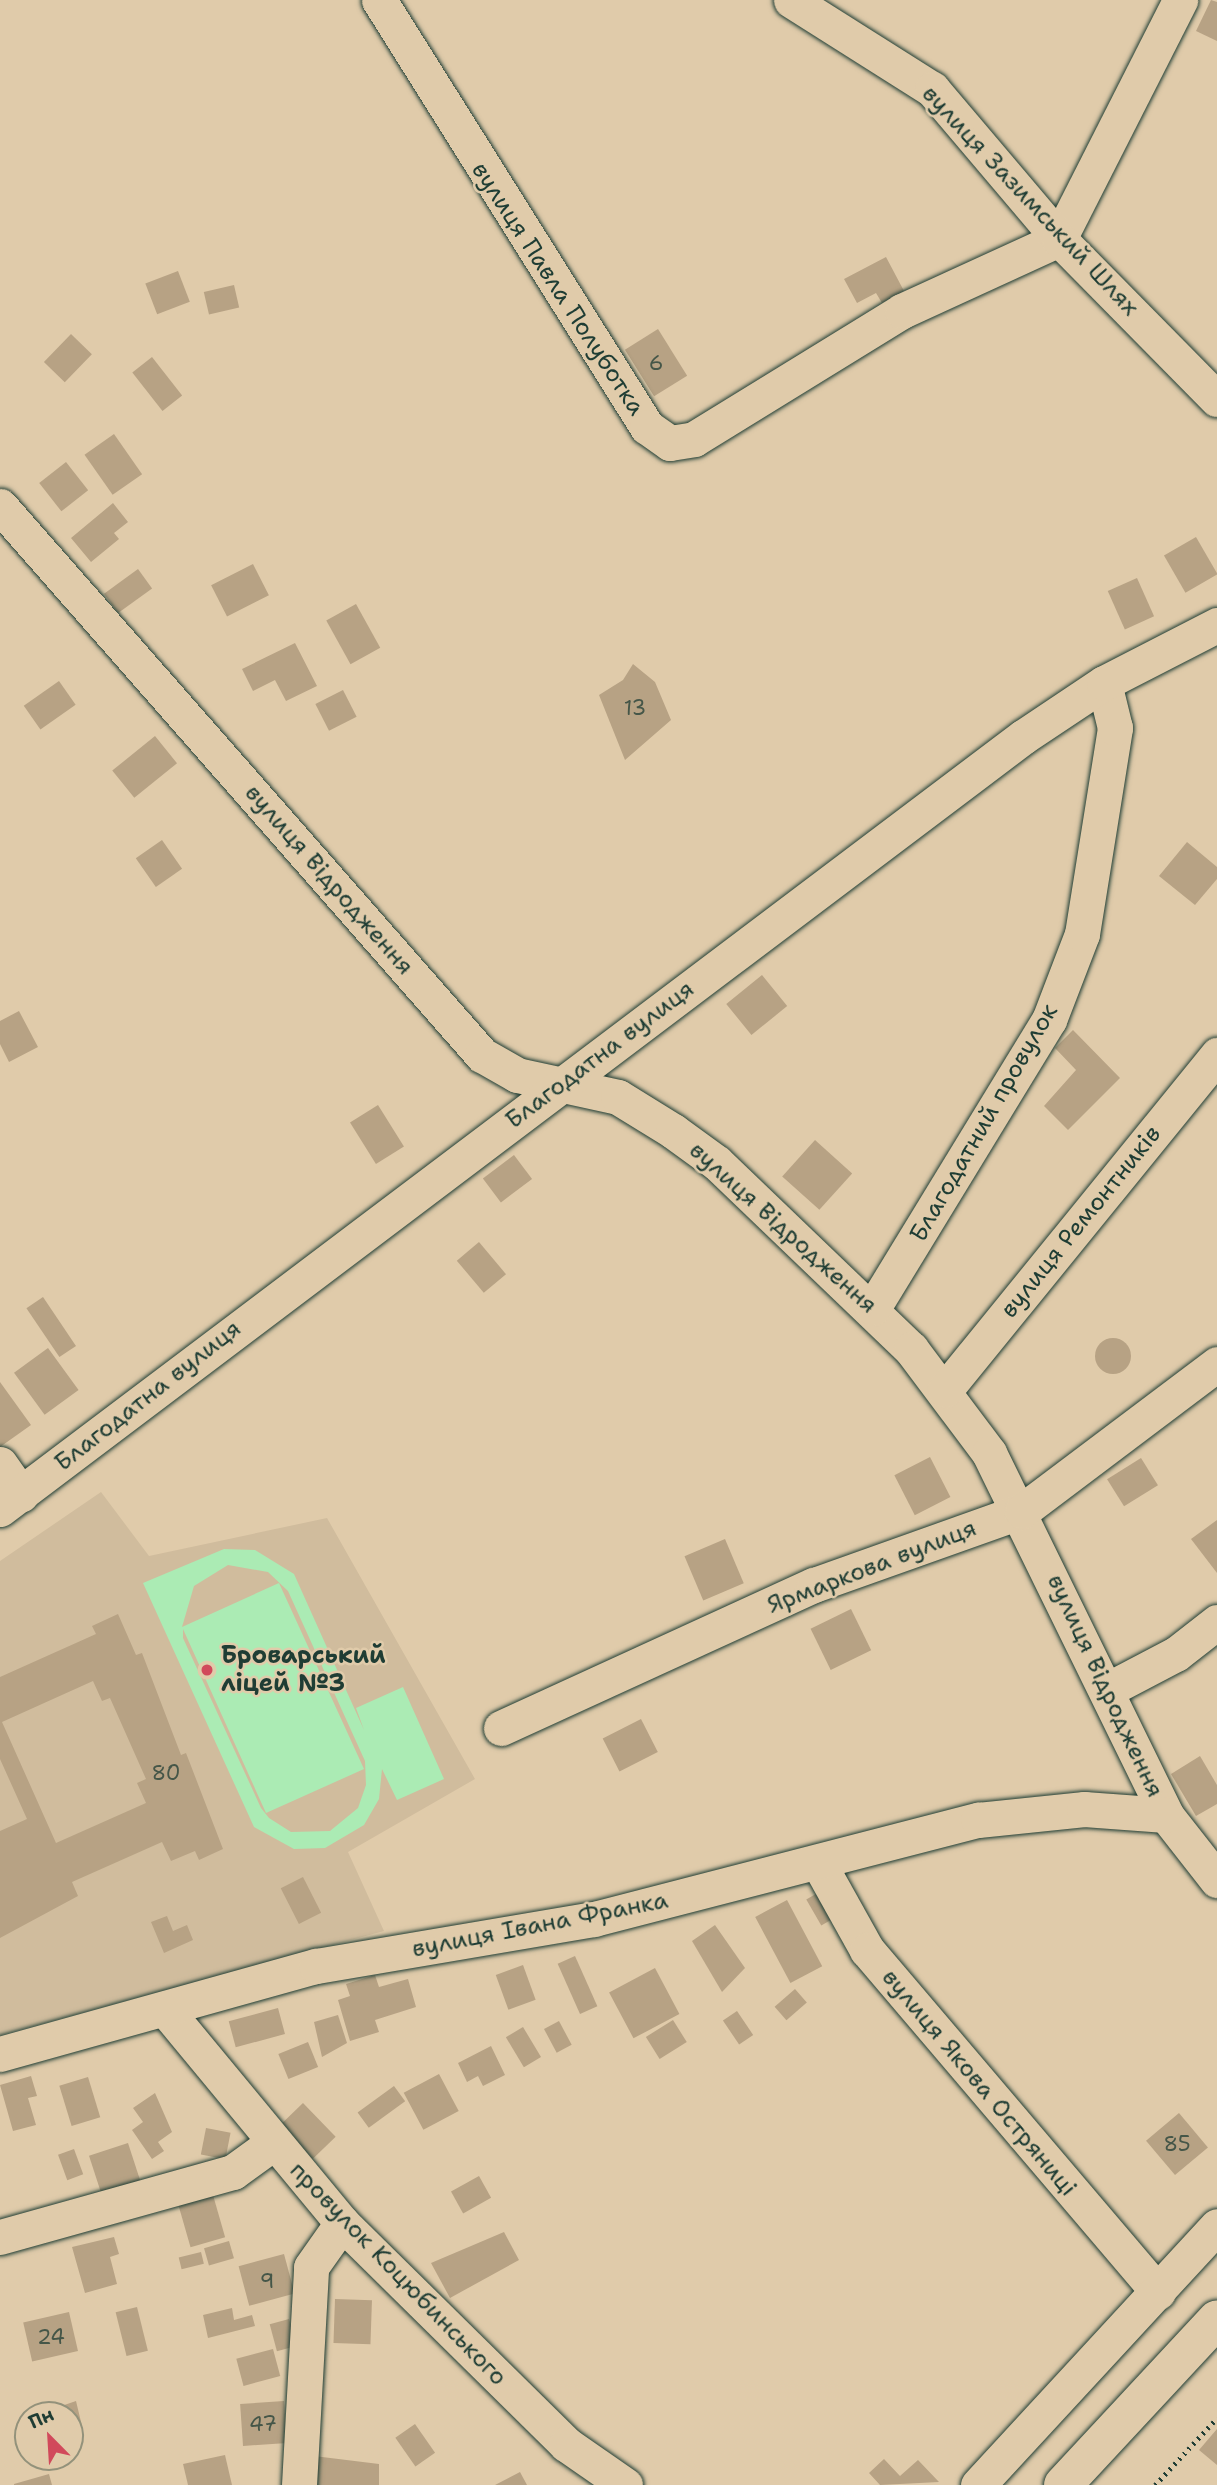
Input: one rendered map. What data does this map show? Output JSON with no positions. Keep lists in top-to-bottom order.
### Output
{
  "streets": {
    "street": [
      "вулиця Зазимський Шлях",
      "вулиця Павла Полуботка",
      "вулиця Відродження",
      "Благодатна вулиця",
      "Благодатний провулок",
      "вулиця Ремонтників",
      "Ярмаркова вулиця",
      "вулиця Івана Франка",
      "вулиця Якова Остряниці",
      "провулок Коцюбинського"
    ]
  },
  "crossings": [
    ["вулиця Зазимський Шлях", "вулиця Павла Полуботка"],
    ["вулиця Відродження", "Благодатна вулиця"],
    ["вулиця Відродження", "Благодатний провулок"],
    ["вулиця Відродження", "вулиця Ремонтників"],
    ["вулиця Відродження", "Ярмаркова вулиця"],
    ["вулиця Відродження", "вулиця Івана Франка"],
    ["Благодатна вулиця", "Благодатний провулок"],
    ["вулиця Івана Франка", "вулиця Якова Остряниці"],
    ["вулиця Івана Франка", "провулок Коцюбинського"]
  ],
  "places": ["Броварський ліцей №3"],
  "house_numbers": [
    "6",
    "13",
    "80",
    "85",
    "9",
    "24",
    "47"
  ],
  "north": "top left"
}
